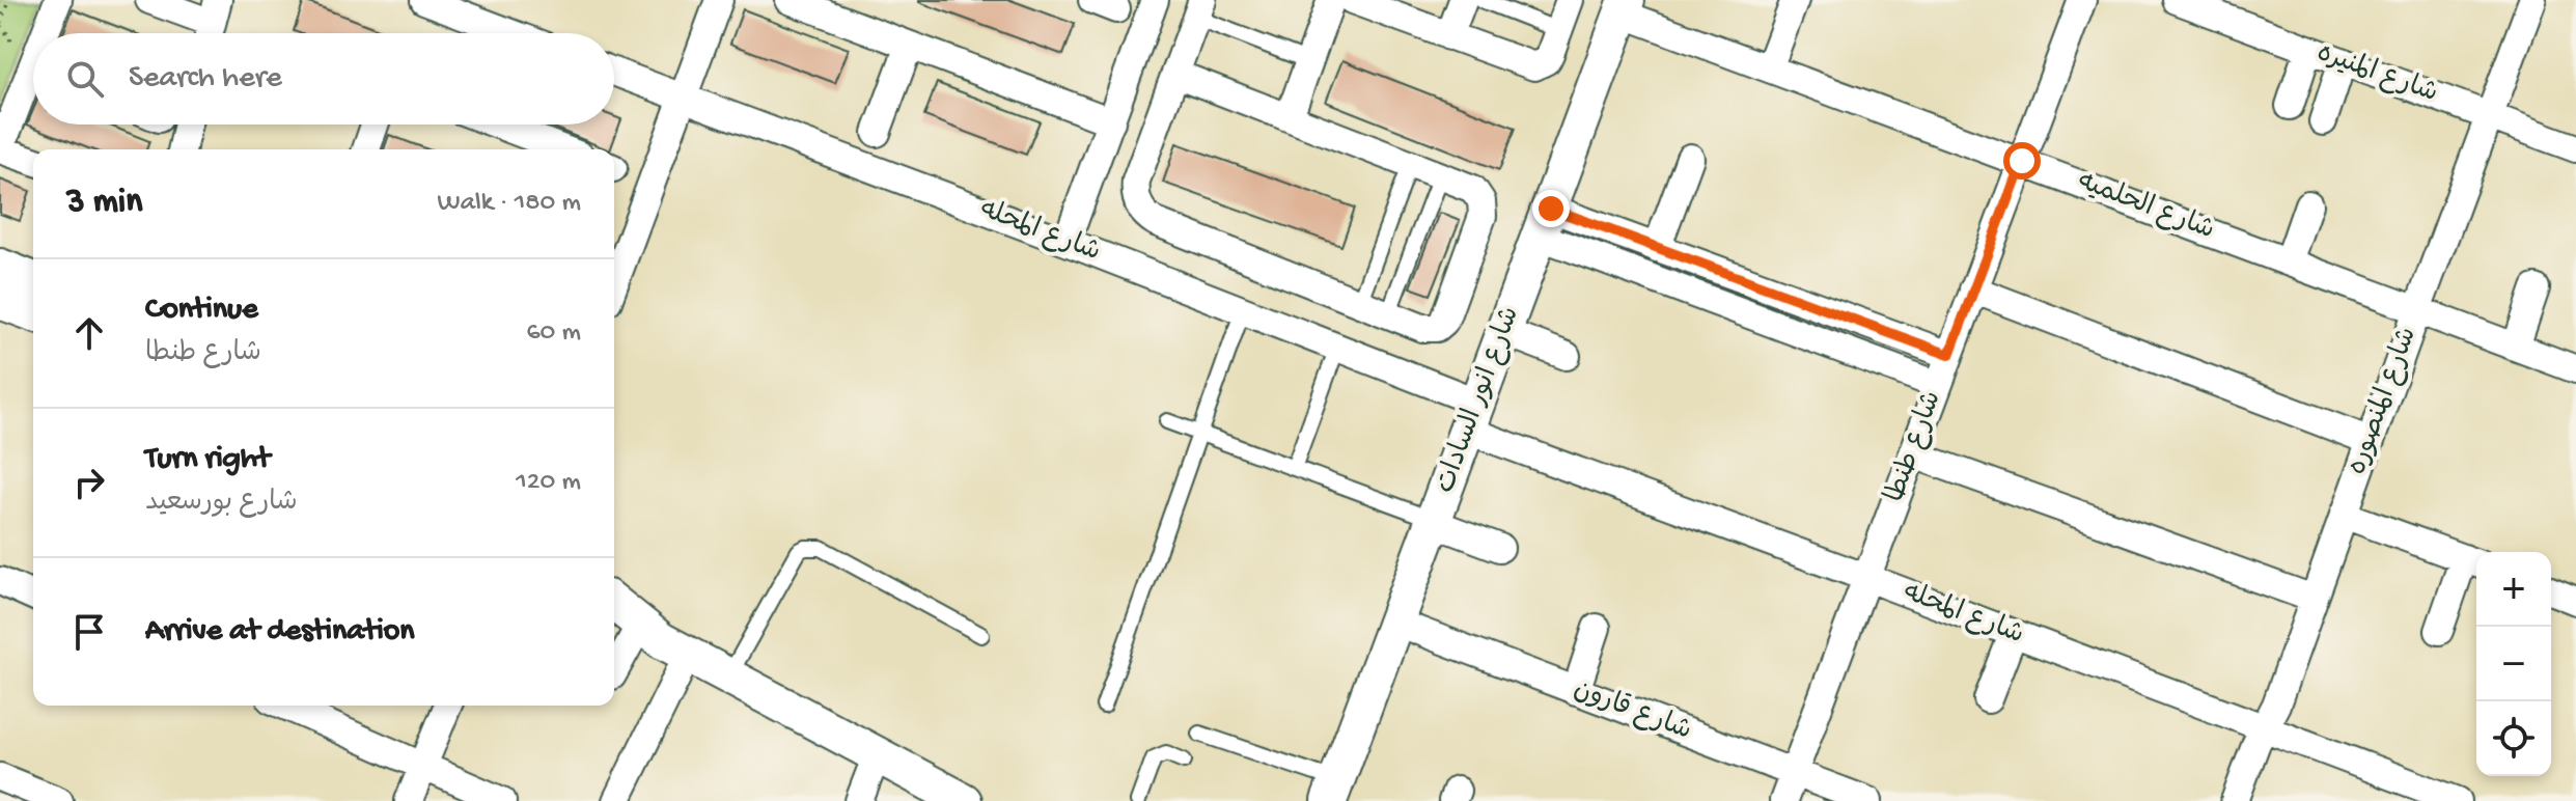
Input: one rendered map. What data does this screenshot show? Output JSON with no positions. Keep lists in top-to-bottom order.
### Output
{
  "streets": {
    "street": [
      "شارع المنيره",
      "شارع الحلميه",
      "شارع المحله",
      "شارع انور السادات",
      "شارع المنصوره",
      "شارع طنطا",
      "شارع قارون"
    ]
  },
  "crossings": [
    ["شارع المنيره", "شارع المنصوره"],
    ["شارع الحلميه", "شارع انور السادات"],
    ["شارع الحلميه", "شارع المنصوره"],
    ["شارع الحلميه", "شارع طنطا"],
    ["شارع المحله", "شارع انور السادات"],
    ["شارع المحله", "شارع المنصوره"],
    ["شارع المحله", "شارع طنطا"],
    ["شارع انور السادات", "شارع قارون"],
    ["شارع طنطا", "شارع قارون"]
  ],
  "page": {
    "search": "Search here",
    "heading": ["3 min", "Walk · 180 m"],
    "list": [
      ["Continue", "شارع طنطا", "60 m"],
      ["Turn right", "شارع بورسعيد", "120 m"],
      "Arrive at destination"
    ],
    "map_buttons": ["+", "−"]
  }
}
